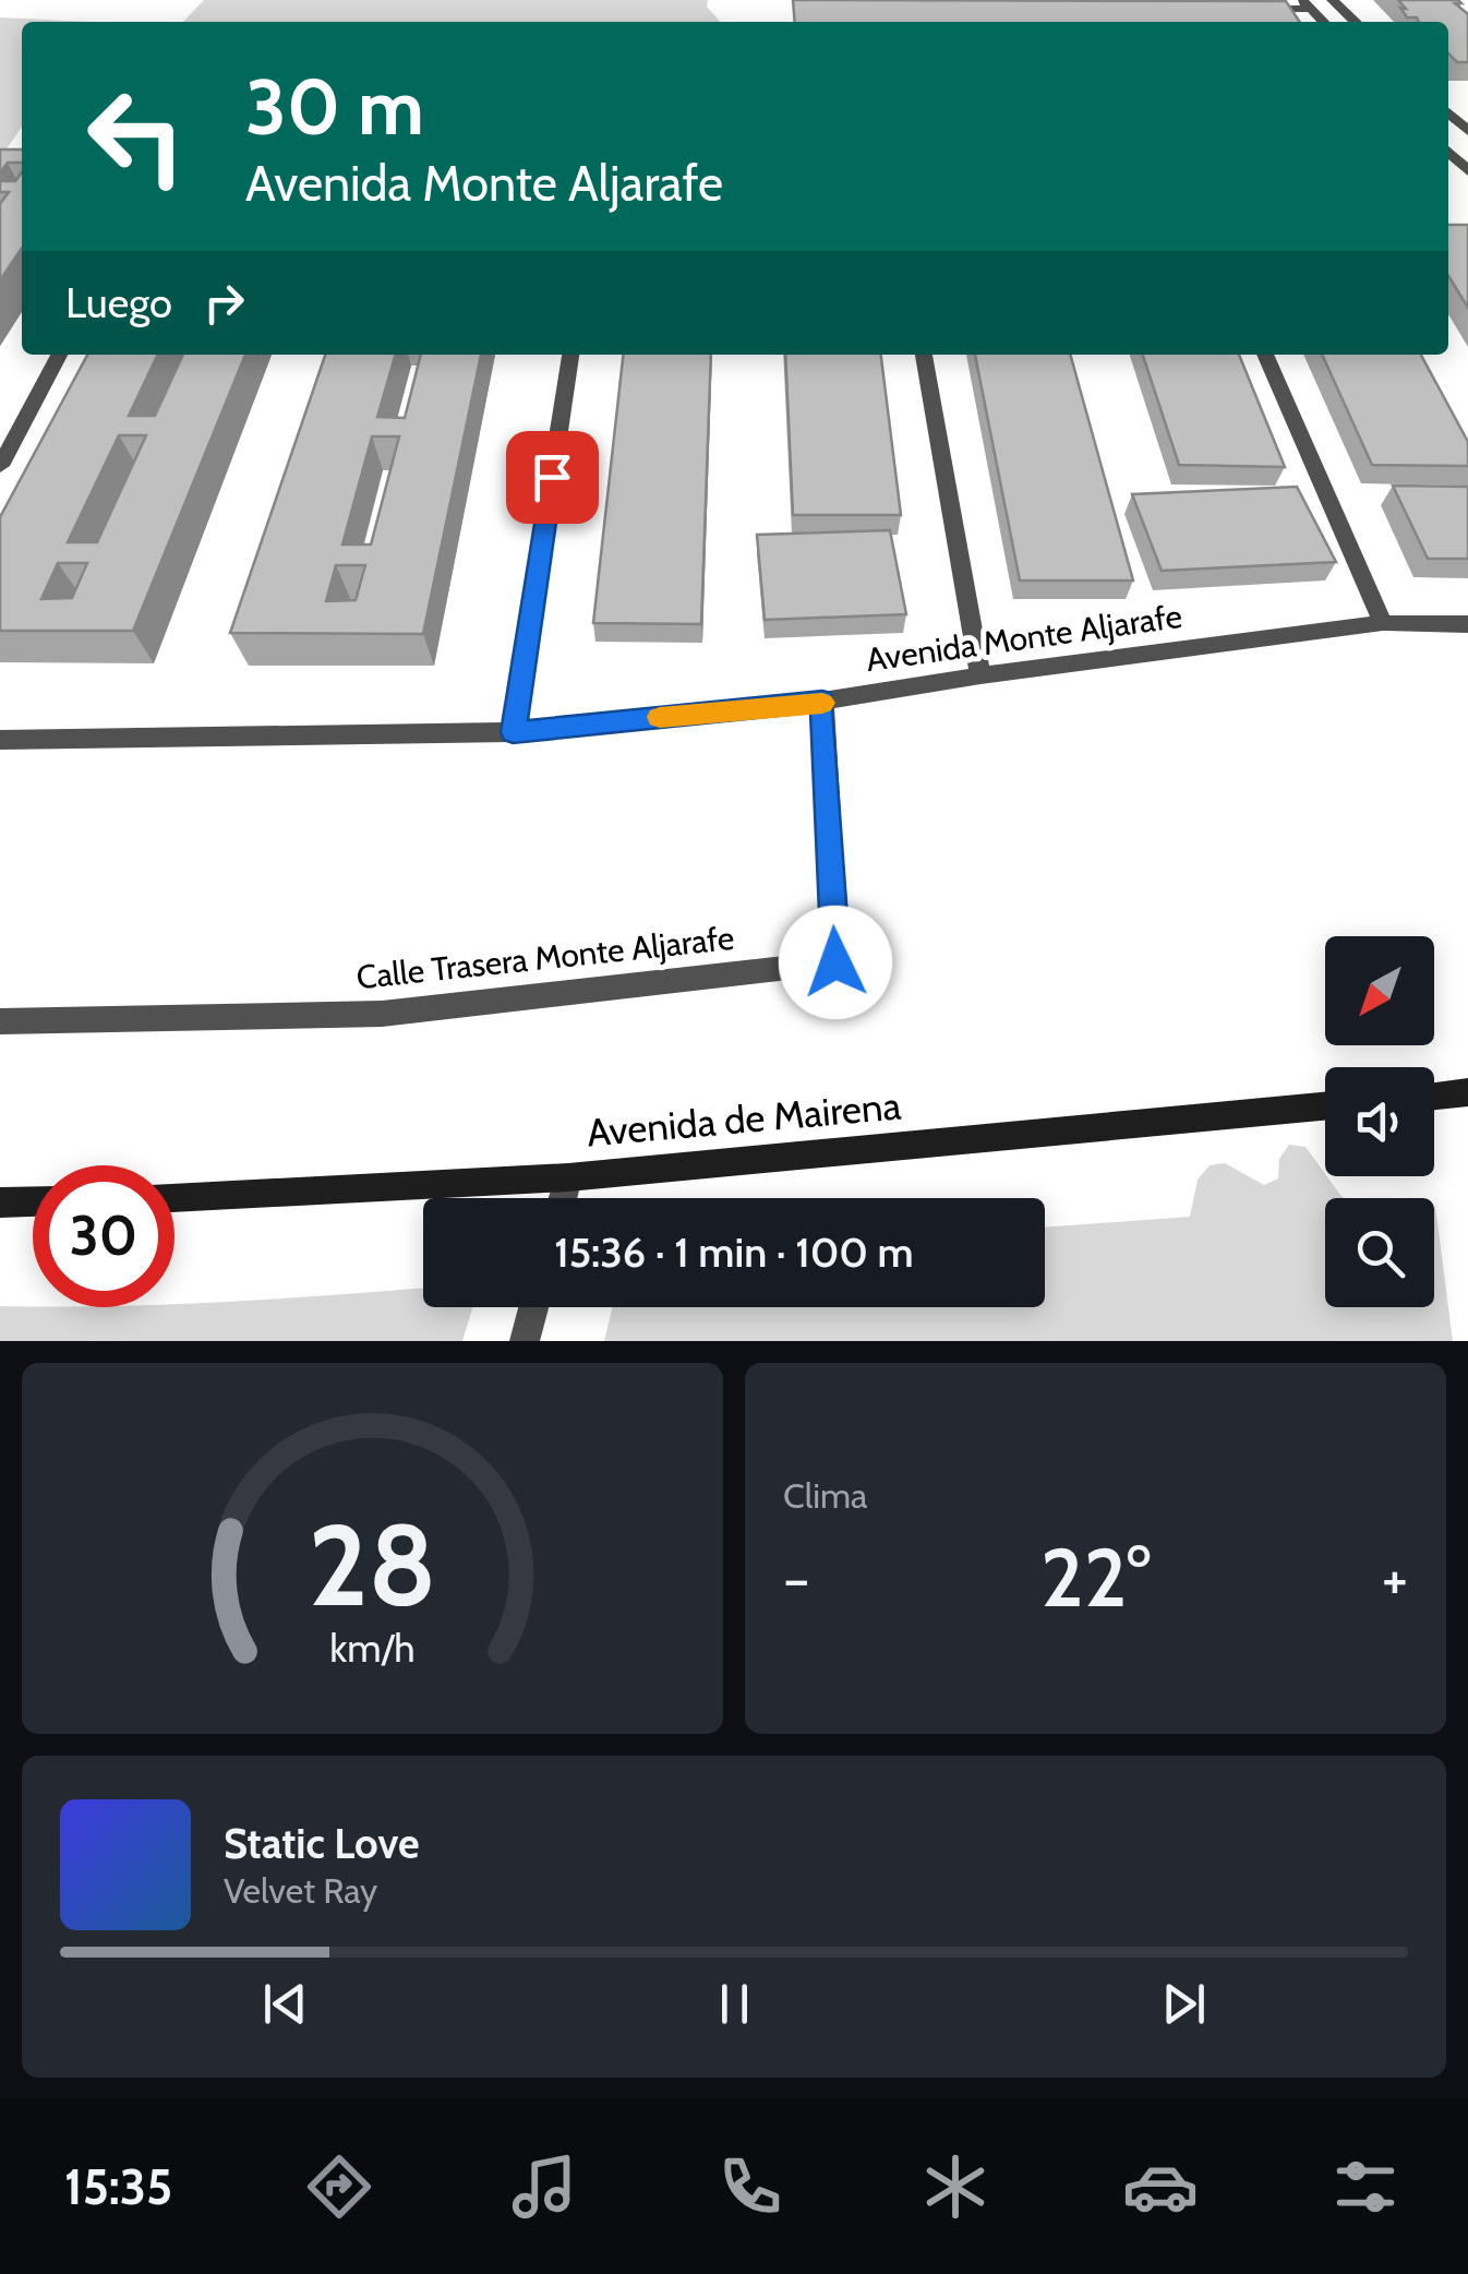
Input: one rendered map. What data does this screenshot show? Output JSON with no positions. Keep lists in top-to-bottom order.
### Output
{
  "streets": {
    "street": ["Avenida Monte Aljarafe", "Calle Trasera Monte Aljarafe", "Avenida de Mairena"]
  },
  "crossings": [
    ["Avenida Monte Aljarafe", "Calle Trasera Monte Aljarafe"]
  ],
  "north": "bottom left",
  "page": {
    "turn": ["30 m", "Avenida Monte Aljarafe"],
    "then": "Luego",
    "limit": "30",
    "trip": "15:36 · 1 min · 100 m",
    "tile": "Clima",
    "heat": ["−", "22°", "+"],
    "song": ["Static Love", "Velvet Ray"],
    "tabs": "15:35",
    "gauge": ["28", "km/h"]
  }
}
